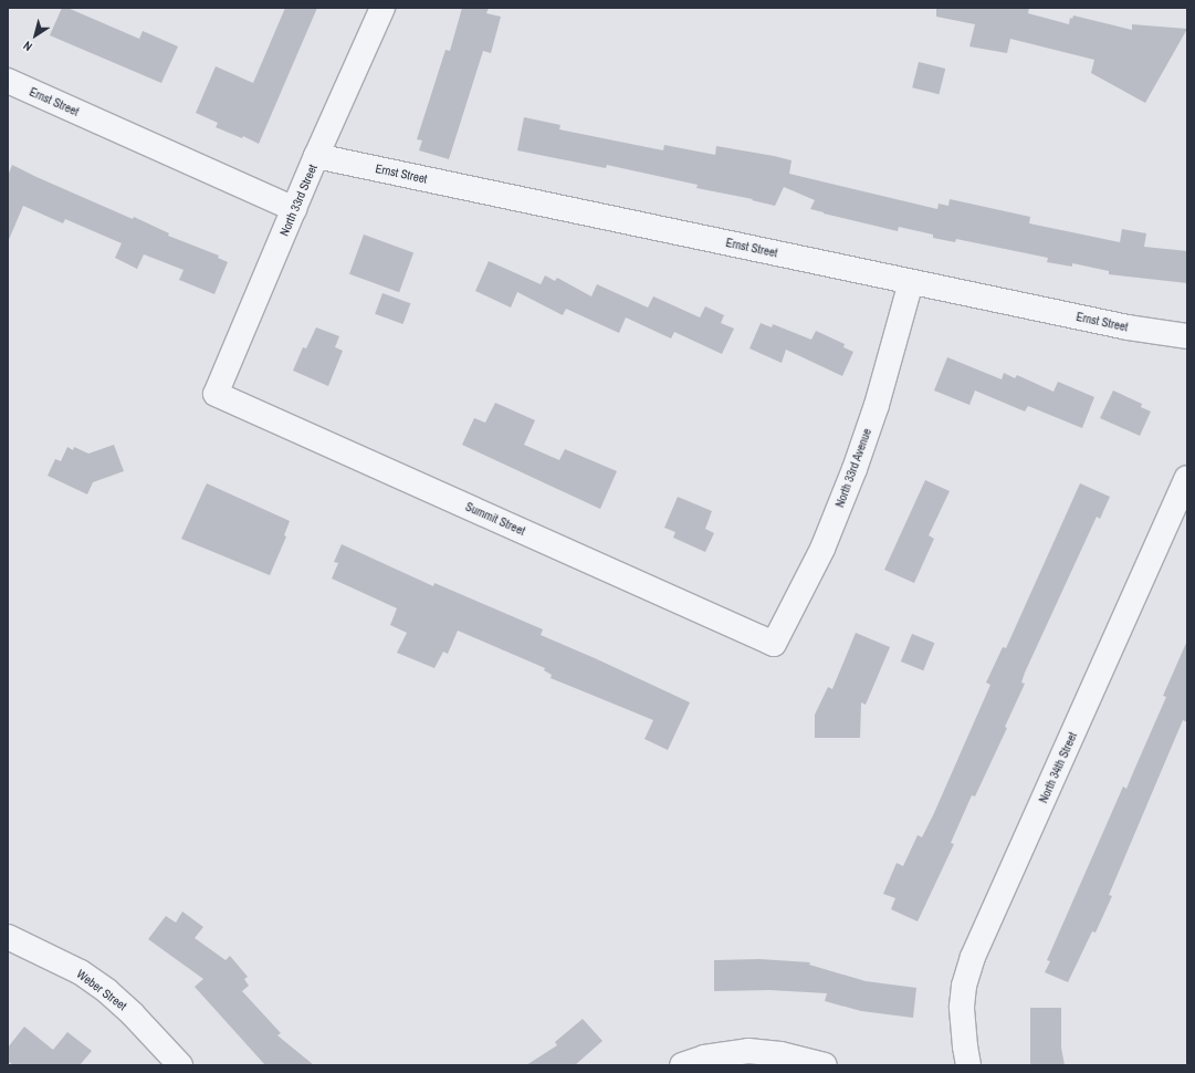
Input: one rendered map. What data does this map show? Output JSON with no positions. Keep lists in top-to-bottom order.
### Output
{
  "streets": {
    "street": [
      "Ernst Street",
      "North 33rd Street",
      "North 33rd Avenue",
      "Summit Street",
      "North 34th Street",
      "Weber Street"
    ]
  },
  "crossings": [
    ["Ernst Street", "North 33rd Street"],
    ["Ernst Street", "North 33rd Avenue"],
    ["North 33rd Street", "Summit Street"],
    ["North 33rd Avenue", "Summit Street"]
  ],
  "north": "bottom left"
}
